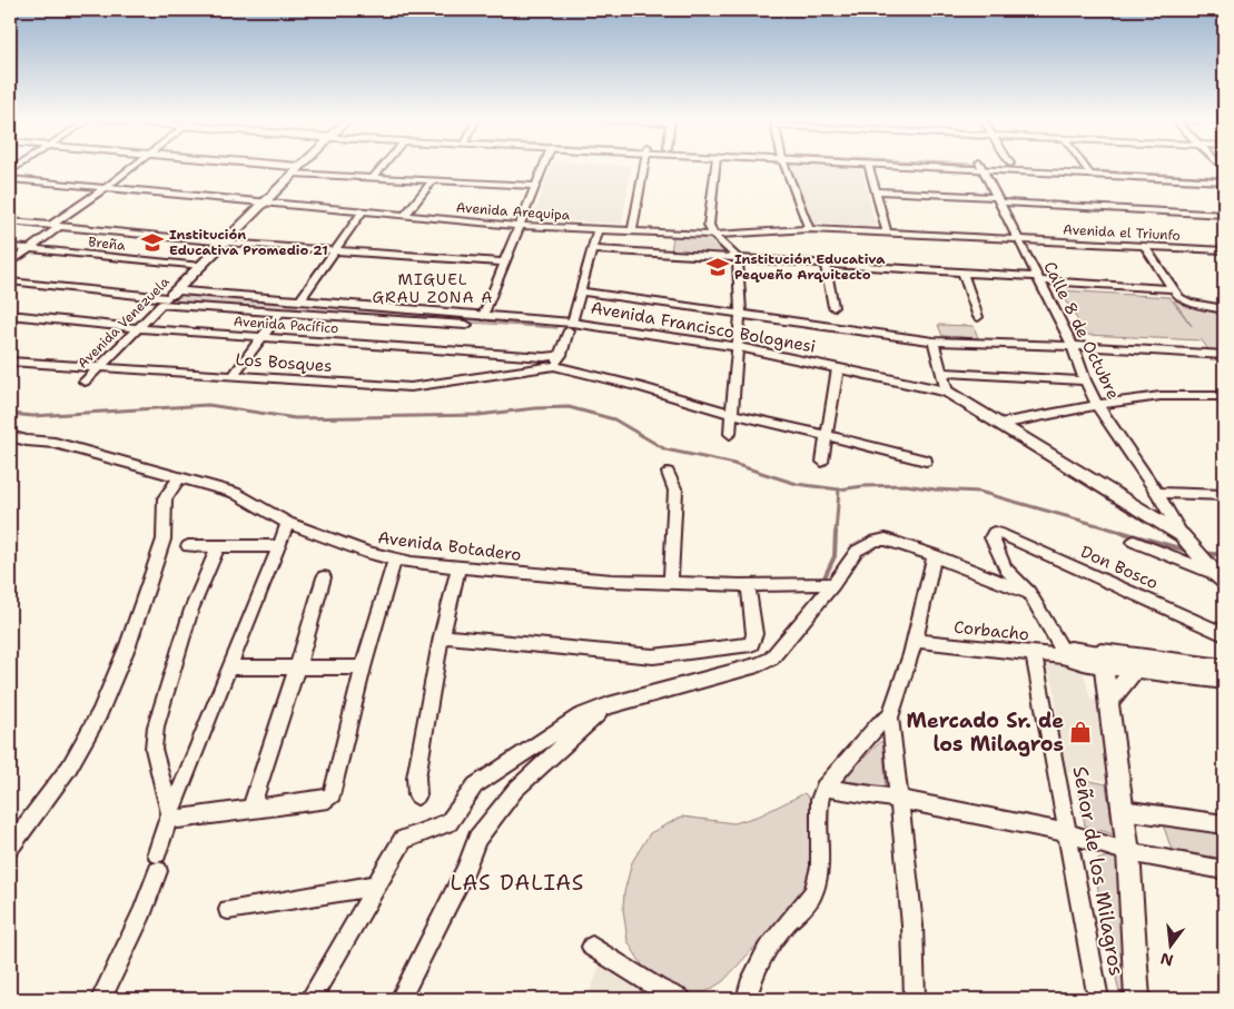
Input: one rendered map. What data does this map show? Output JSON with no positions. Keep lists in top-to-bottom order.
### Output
{
  "streets": {
    "street": [
      "Avenida Arequipa",
      "Avenida el Triunfo",
      "Breña",
      "Avenida Venezuela",
      "Avenida Pacífico",
      "Avenida Francisco Bolognesi",
      "Calle 8 de Octubre",
      "Los Bosques",
      "Avenida Botadero",
      "Don Bosco",
      "Corbacho",
      "Señor de los Milagros"
    ]
  },
  "crossings": [
    ["Avenida Arequipa", "Avenida el Triunfo"],
    ["Avenida Arequipa", "Avenida Venezuela"],
    ["Avenida Arequipa", "Calle 8 de Octubre"],
    ["Avenida el Triunfo", "Calle 8 de Octubre"],
    ["Breña", "Avenida Venezuela"],
    ["Avenida Venezuela", "Avenida Pacífico"],
    ["Avenida Venezuela", "Avenida Francisco Bolognesi"],
    ["Avenida Venezuela", "Los Bosques"],
    ["Avenida Francisco Bolognesi", "Calle 8 de Octubre"],
    ["Corbacho", "Señor de los Milagros"]
  ],
  "districts": ["MIGUEL GRAU ZONA A", "LAS DALIAS"],
  "places": {
    "school or university": ["Institución Educativa Promedio 21", "Institución Educativa Pequeño Arquitecto"],
    "shop": ["Mercado Sr. de los Milagros"]
  },
  "north": "bottom"
}
